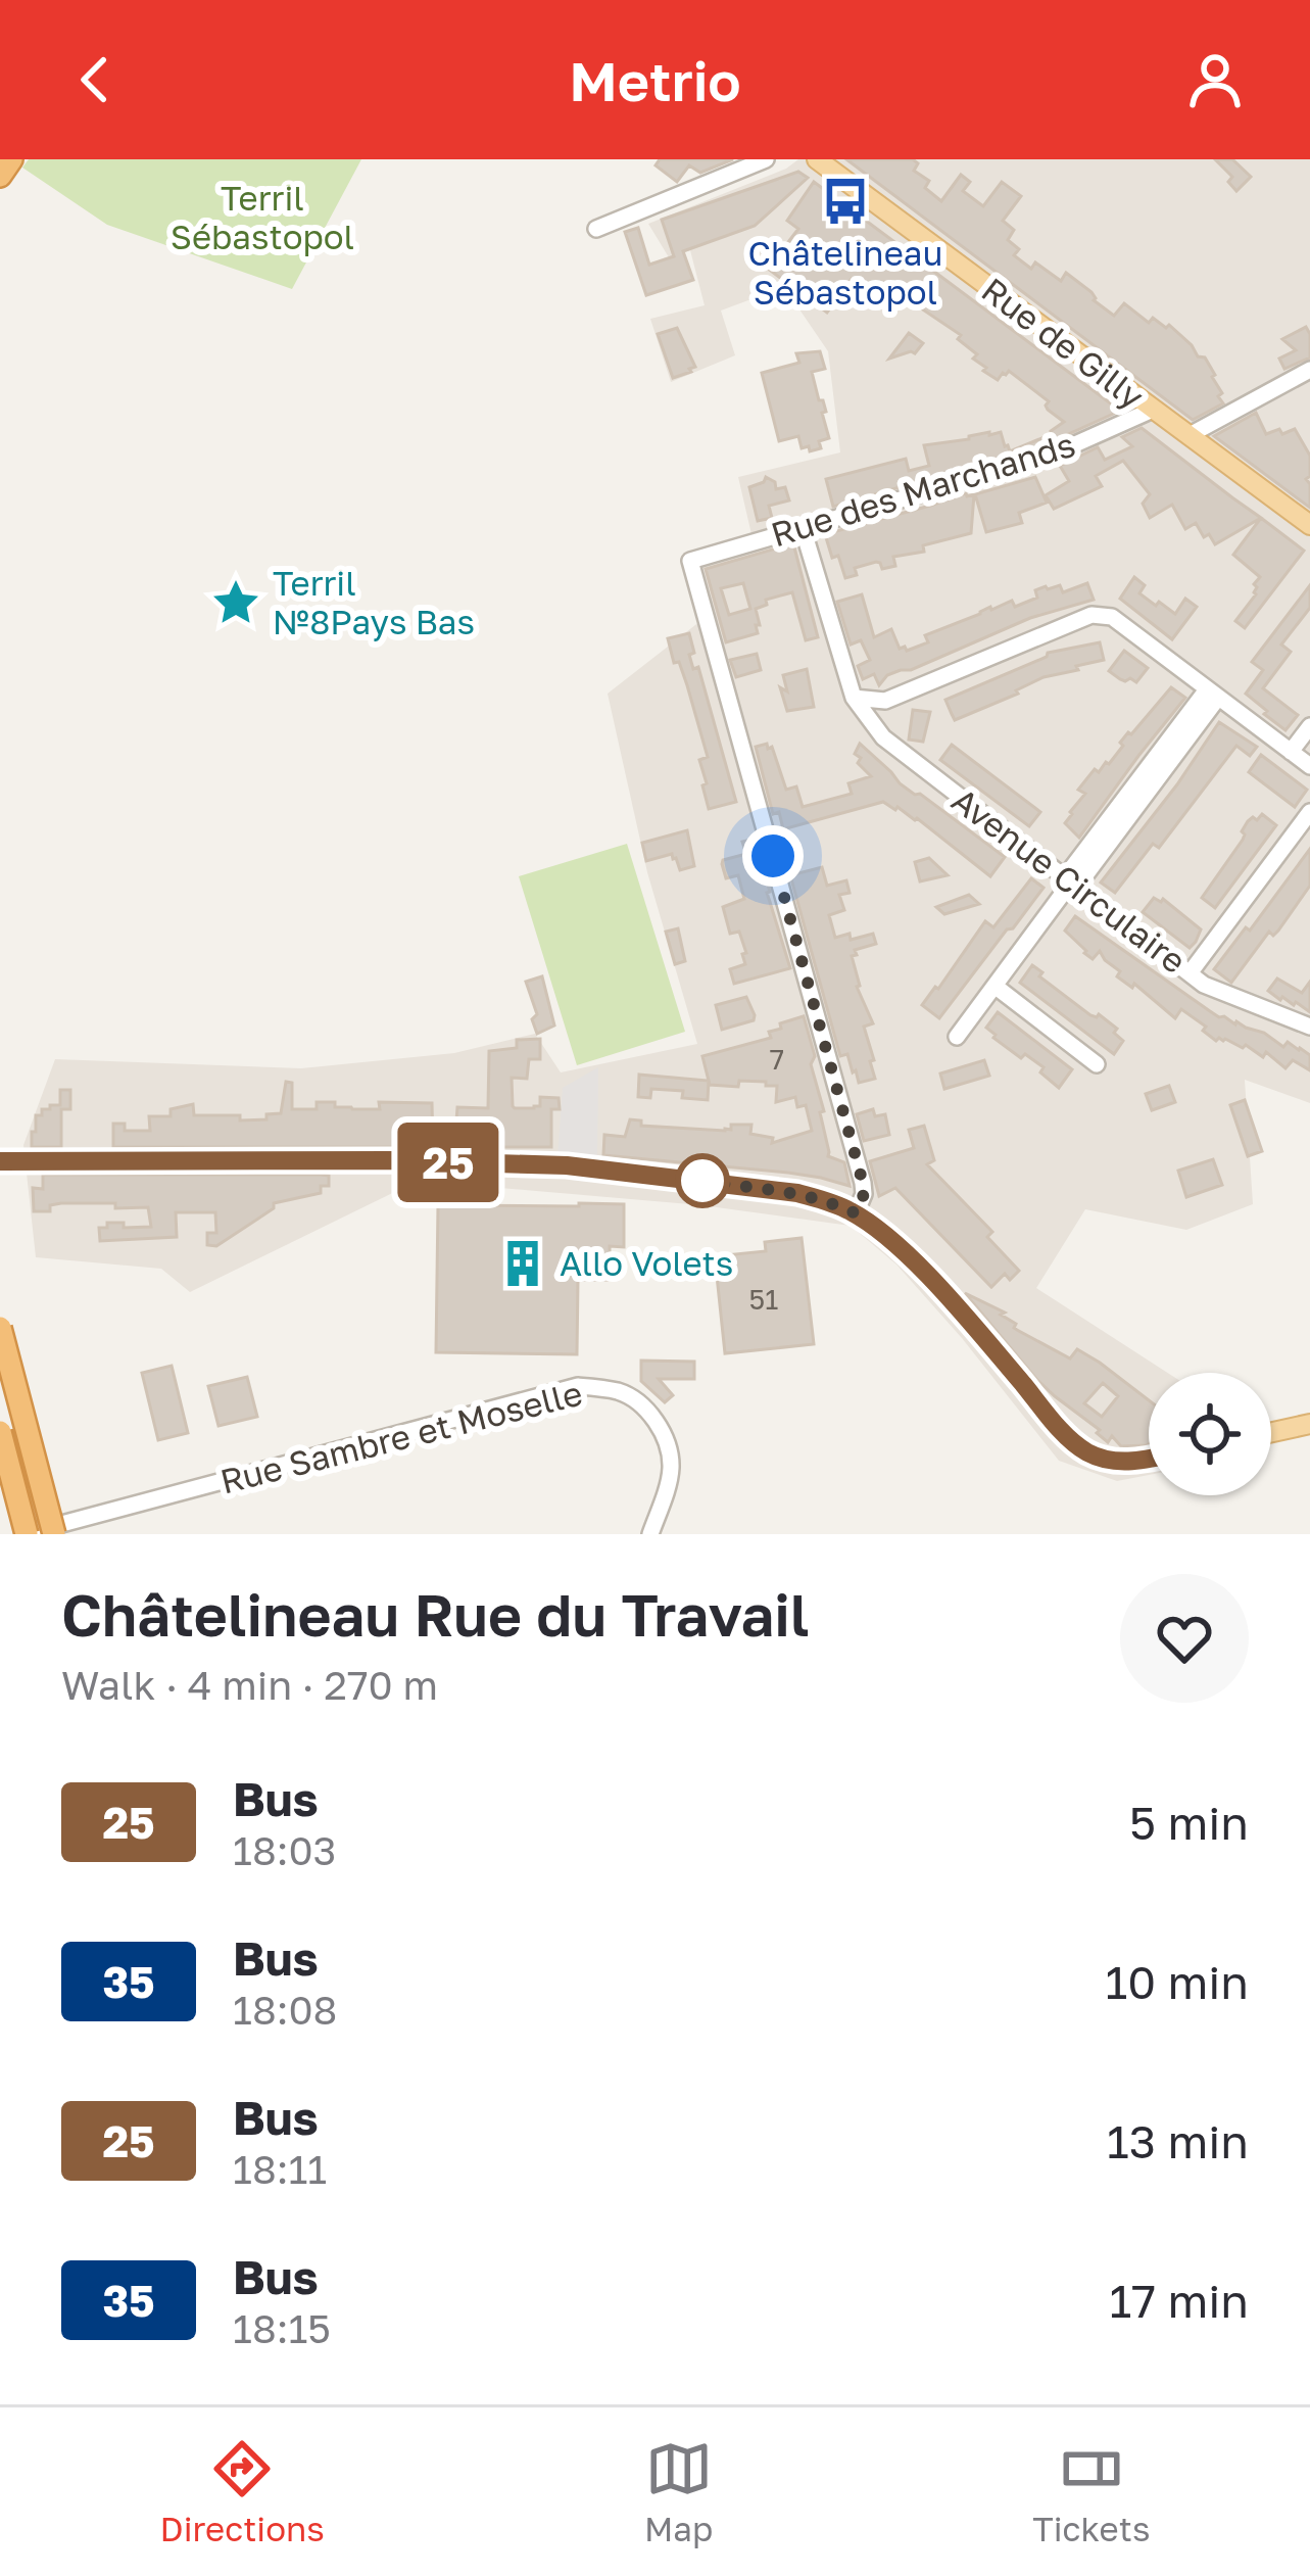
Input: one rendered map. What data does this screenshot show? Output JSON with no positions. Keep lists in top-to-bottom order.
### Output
{
  "streets": {
    "main road": ["Rue de Gilly"],
    "street": ["Rue des Marchands", "Avenue Circulaire", "Rue Sambre et Moselle"]
  },
  "crossings": [
    ["Rue de Gilly", "Rue des Marchands"],
    ["Rue des Marchands", "Avenue Circulaire"]
  ],
  "parks": ["Terril Sébastopol"],
  "places": {
    "bus stop": ["Châtelineau Sébastopol"],
    "place": ["Terril №8Pays Bas"],
    "building": ["Allo Volets"]
  },
  "lines": ["bus line 25"],
  "house_numbers": ["7", "51"],
  "page": {
    "header": "Metrio",
    "on_map": "25",
    "heading": ["Châtelineau Rue du Travail", "Walk · 4 min · 270 m"],
    "list": [
      {
        "mark": "25",
        "name": "Bus",
        "note": "18:03",
        "value": "5 min"
      },
      {
        "mark": "35",
        "name": "Bus",
        "note": "18:08",
        "value": "10 min"
      },
      {
        "mark": "25",
        "name": "Bus",
        "note": "18:11",
        "value": "13 min"
      },
      {
        "mark": "35",
        "name": "Bus",
        "note": "18:15",
        "value": "17 min"
      }
    ],
    "tabs": ["Directions", "Map", "Tickets"]
  }
}
